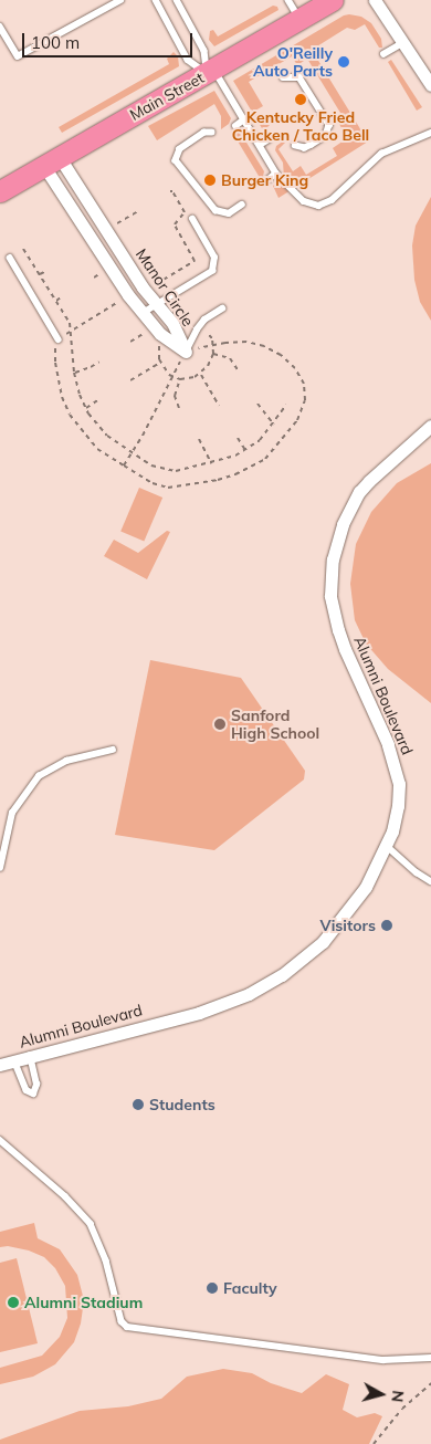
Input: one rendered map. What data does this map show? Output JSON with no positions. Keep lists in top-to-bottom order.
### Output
{
  "streets": {
    "highway": ["Main Street"],
    "street": ["Manor Circle", "Alumni Boulevard"]
  },
  "crossings": [
    ["Main Street", "Manor Circle"]
  ],
  "places": [
    "O'Reilly Auto Parts",
    "Kentucky Fried Chicken / Taco Bell",
    "Burger King",
    "Sanford High School",
    "Visitors",
    "Students",
    "Faculty",
    "Alumni Stadium"
  ],
  "scale_bar": "100 m",
  "north": "right"
}
